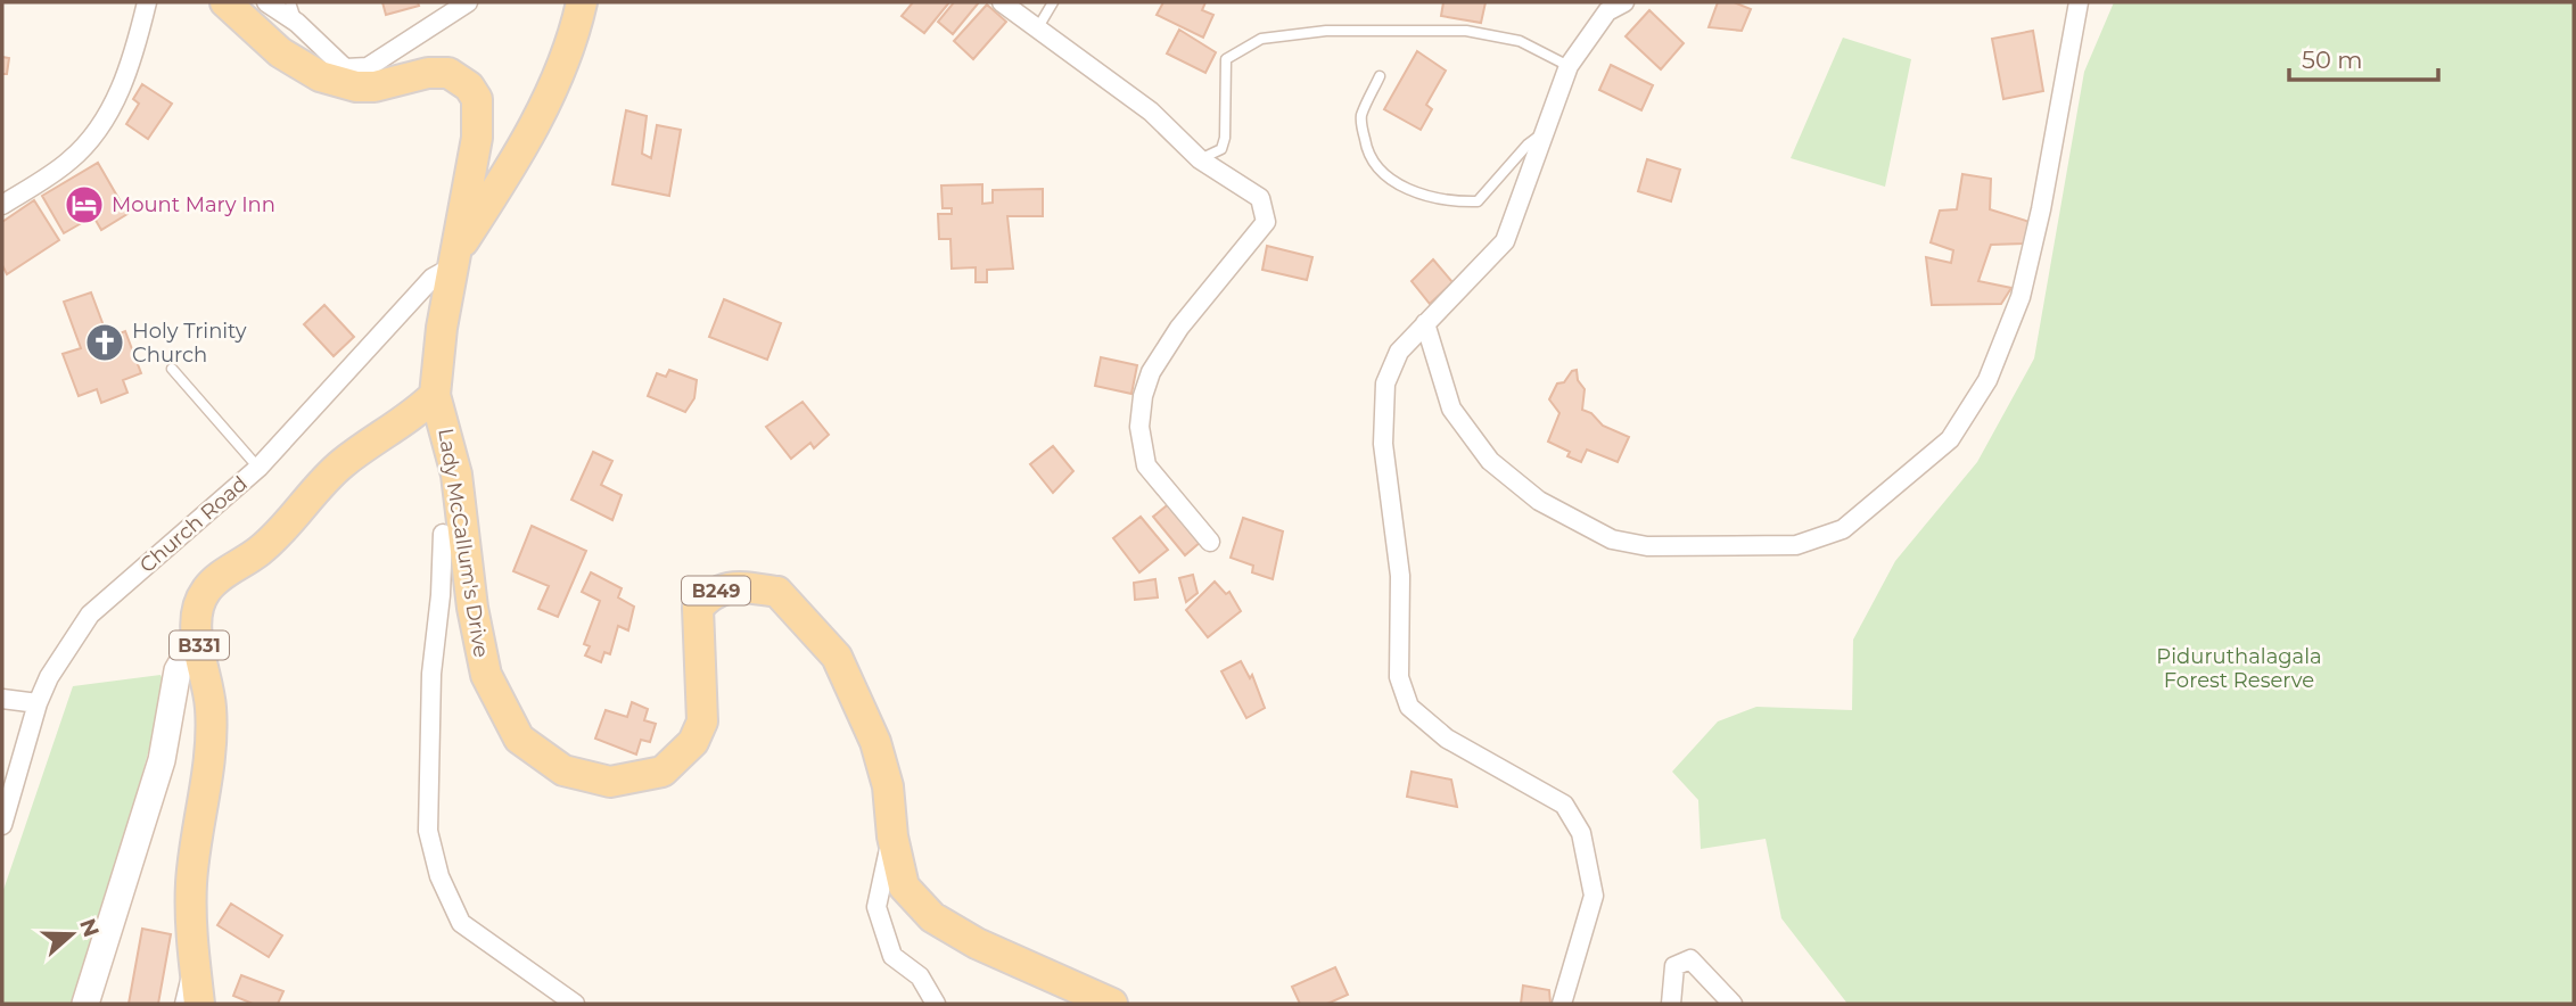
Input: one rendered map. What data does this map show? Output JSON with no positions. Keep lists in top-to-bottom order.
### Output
{
  "streets": {
    "main road": ["Lady McCallum's Drive", "B249", "B331"],
    "street": ["Church Road"]
  },
  "crossings": [
    ["Church Road", "Lady McCallum's Drive"],
    ["Lady McCallum's Drive", "B331"]
  ],
  "parks": ["Piduruthalagala Forest Reserve"],
  "places": {
    "hotel": ["Mount Mary Inn"],
    "church": ["Holy Trinity Church"]
  },
  "scale_bar": "50 m",
  "north": "right"
}
